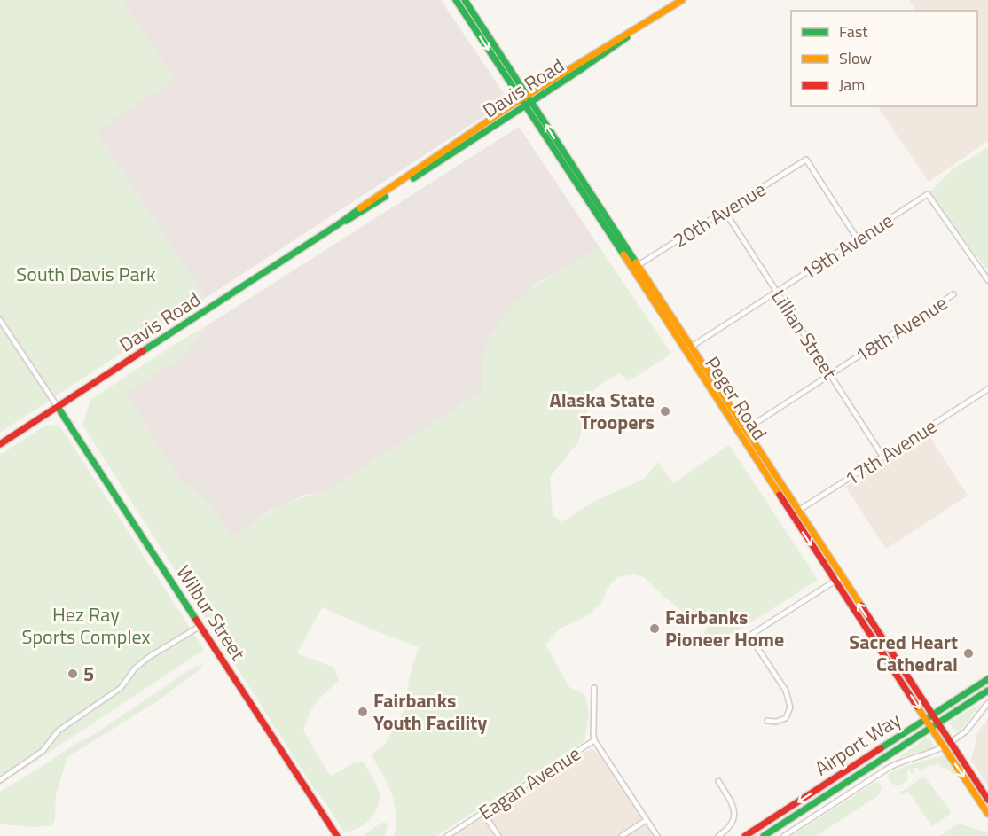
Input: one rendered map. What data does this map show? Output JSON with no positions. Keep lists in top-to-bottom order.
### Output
{
  "streets": {
    "main road": [
      "Davis Road",
      "Peger Road",
      "Wilbur Street",
      "Airport Way"
    ],
    "street": [
      "20th Avenue",
      "19th Avenue",
      "18th Avenue",
      "Lillian Street",
      "17th Avenue",
      "Eagan Avenue"
    ]
  },
  "crossings": [
    ["Davis Road", "Peger Road"],
    ["Davis Road", "Wilbur Street"],
    ["20th Avenue", "19th Avenue"],
    ["20th Avenue", "Lillian Street"],
    ["20th Avenue", "Peger Road"],
    ["19th Avenue", "Lillian Street"],
    ["19th Avenue", "Peger Road"],
    ["18th Avenue", "Lillian Street"],
    ["18th Avenue", "Peger Road"],
    ["Lillian Street", "17th Avenue"],
    ["Peger Road", "17th Avenue"],
    ["Peger Road", "Airport Way"]
  ],
  "parks": ["South Davis Park", "Hez Ray Sports Complex"],
  "places": [
    "Alaska State Troopers",
    "Fairbanks Pioneer Home",
    "Sacred Heart Cathedral",
    "5",
    "Fairbanks Youth Facility"
  ],
  "legend": ["Fast", "Slow", "Jam"]
}
